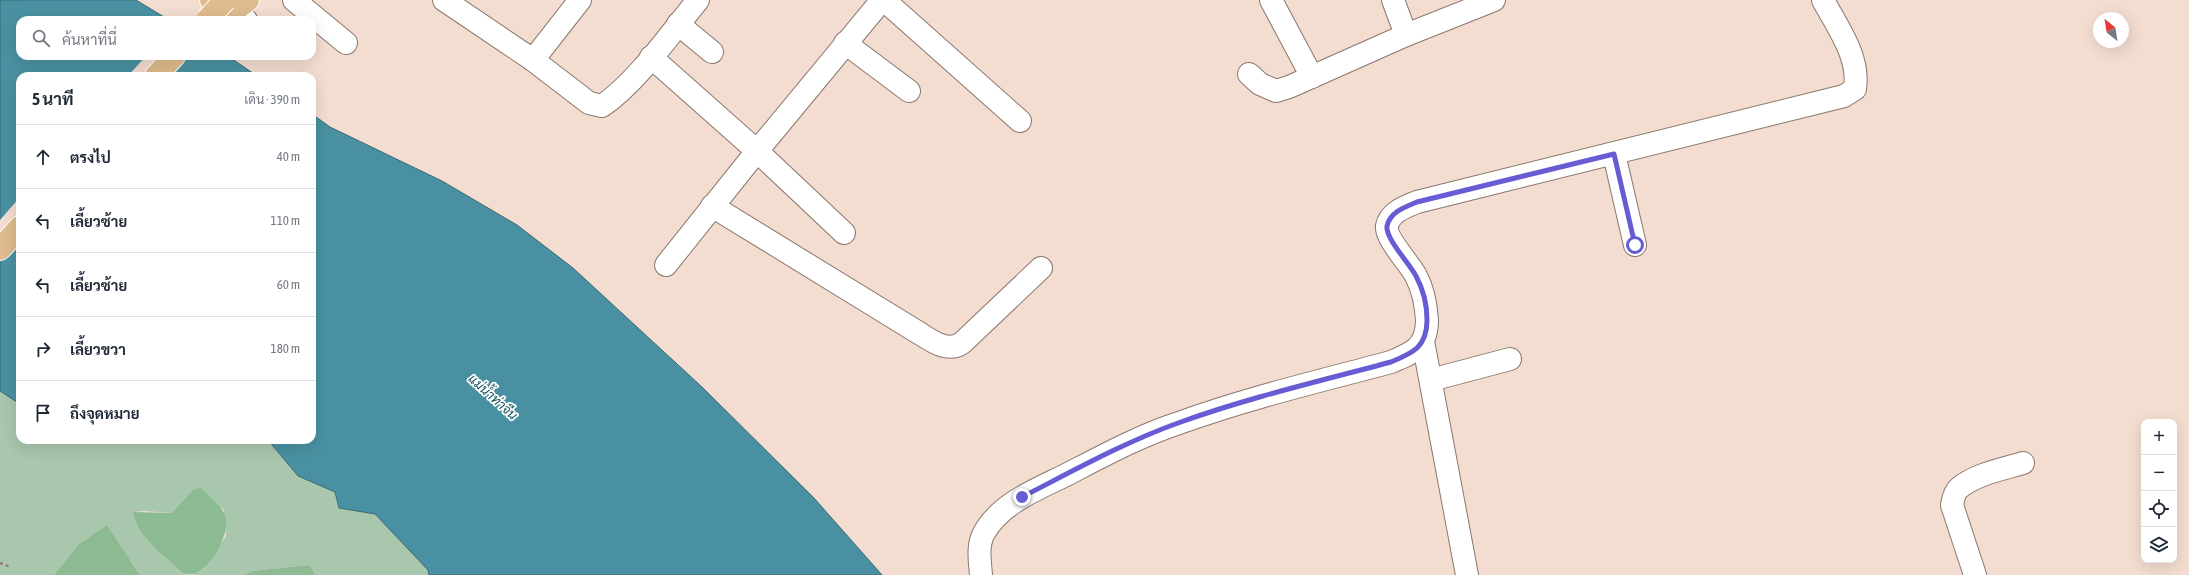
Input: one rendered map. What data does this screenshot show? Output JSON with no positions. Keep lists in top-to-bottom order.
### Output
{
  "water": ["แม่น้ำท่าจีน"],
  "north": "top left",
  "page": {
    "search": "ค้นหาที่นี่",
    "heading": ["5 นาที", "เดิน · 390 m"],
    "list": [
      ["ตรงไป", "40 m"],
      ["เลี้ยวซ้าย", "110 m"],
      ["เลี้ยวซ้าย", "60 m"],
      ["เลี้ยวขวา", "180 m"],
      "ถึงจุดหมาย"
    ],
    "map_buttons": ["+", "−"]
  }
}
